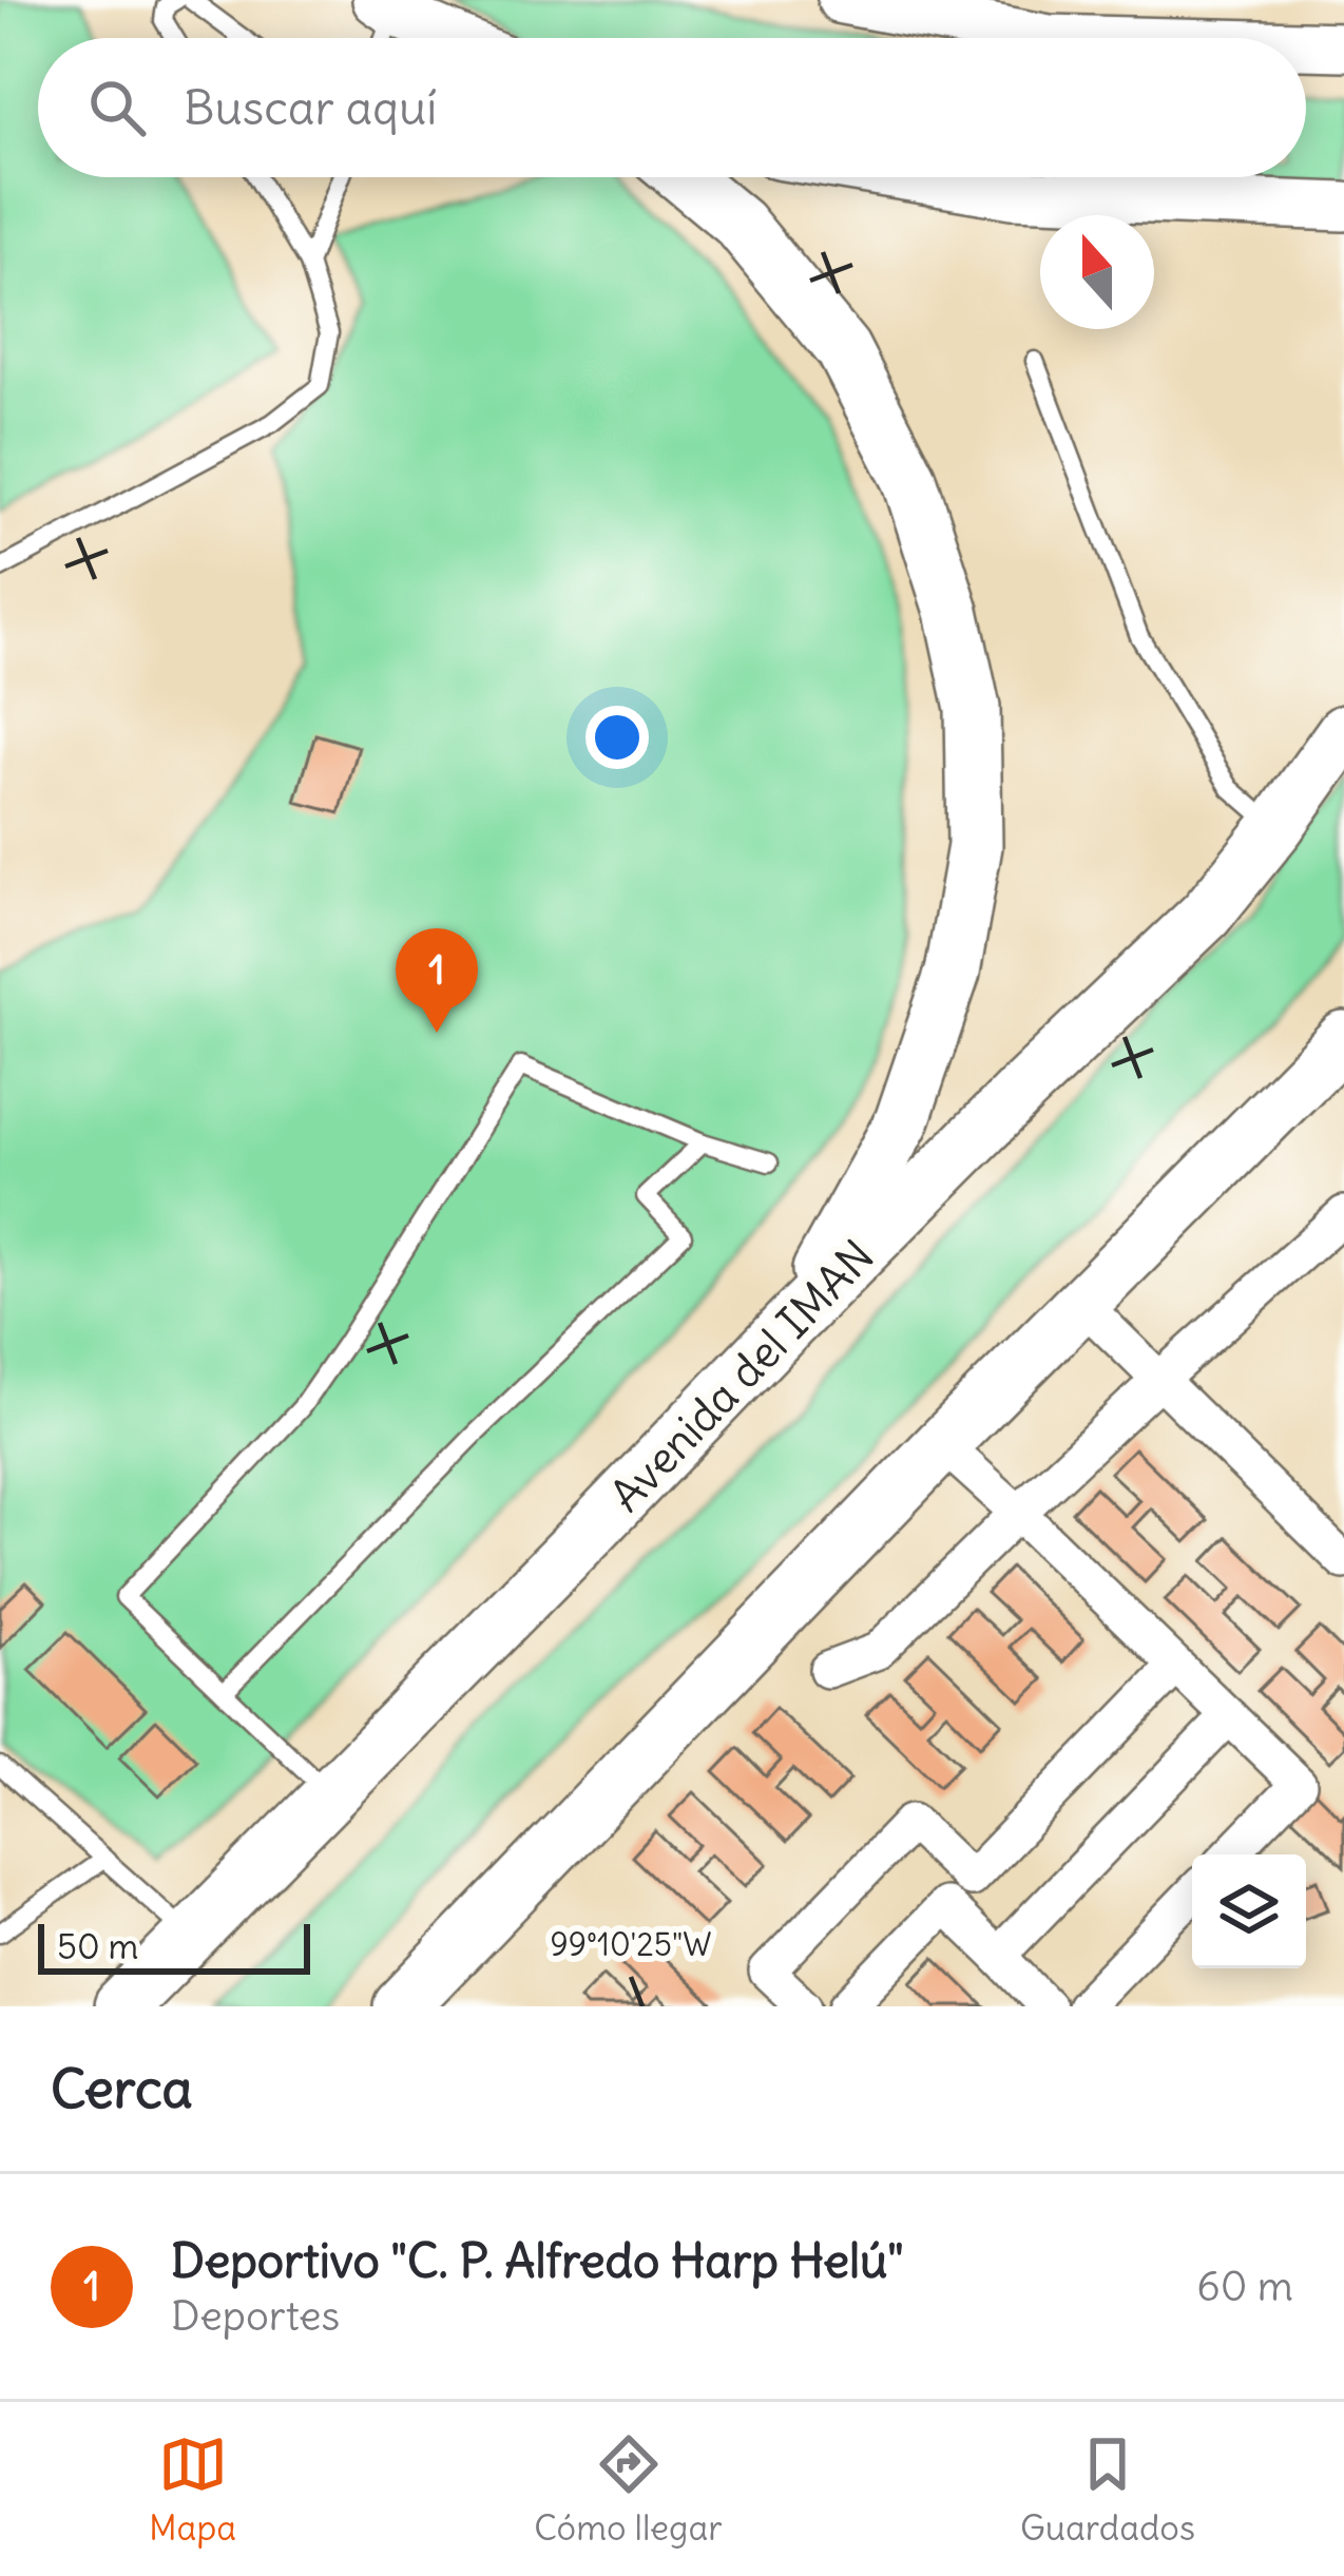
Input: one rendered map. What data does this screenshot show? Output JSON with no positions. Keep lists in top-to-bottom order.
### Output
{
  "streets": {
    "main road": ["Avenida del IMAN"]
  },
  "scale_bar": "50 m",
  "north": "top",
  "page": {
    "search": "Buscar aquí",
    "pins": "1",
    "scale": "50 m",
    "heading": "Cerca",
    "list": [
      {
        "mark": "1",
        "name": "Deportivo \"C. P. Alfredo Harp Helú\"",
        "note": "Deportes",
        "value": "60 m"
      }
    ],
    "nav": ["Mapa", "Cómo llegar", "Guardados"]
  },
  "coordinates": ["99°10'25\"W"]
}
